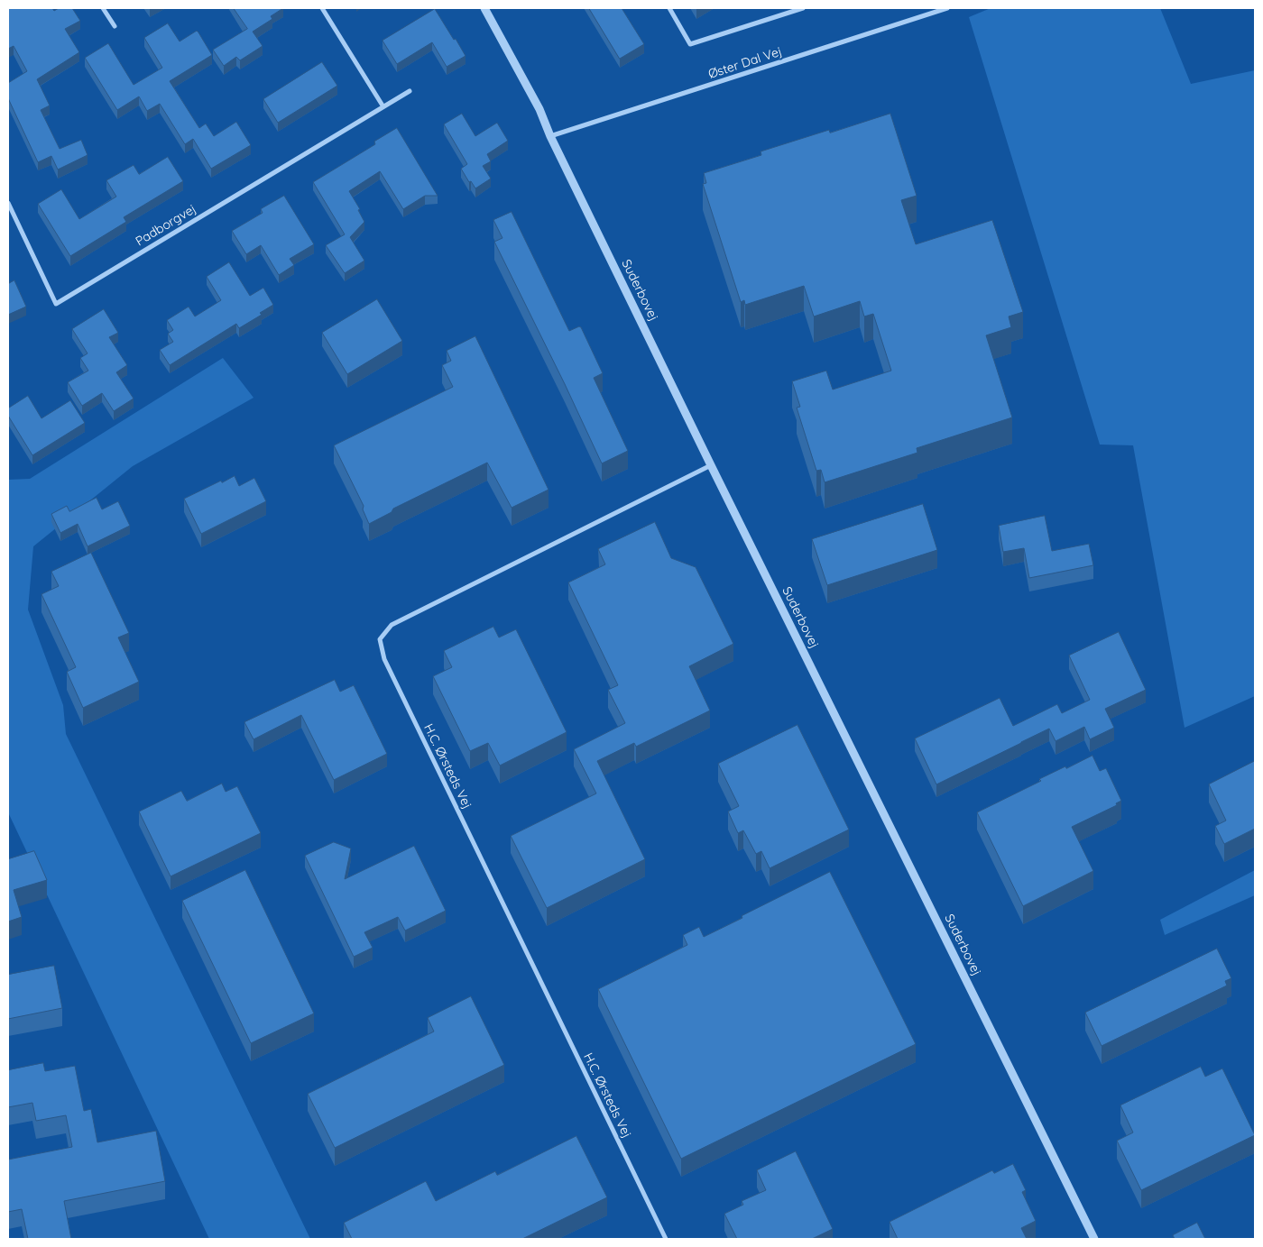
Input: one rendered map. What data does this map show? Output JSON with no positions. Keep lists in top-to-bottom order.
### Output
{
  "streets": {
    "street": [
      "Øster Dal Vej",
      "Padborgvej",
      "Suderbovej",
      "H.C. Ørsteds Vej"
    ]
  },
  "crossings": [
    ["Øster Dal Vej", "Suderbovej"],
    ["Suderbovej", "H.C. Ørsteds Vej"]
  ]
}
